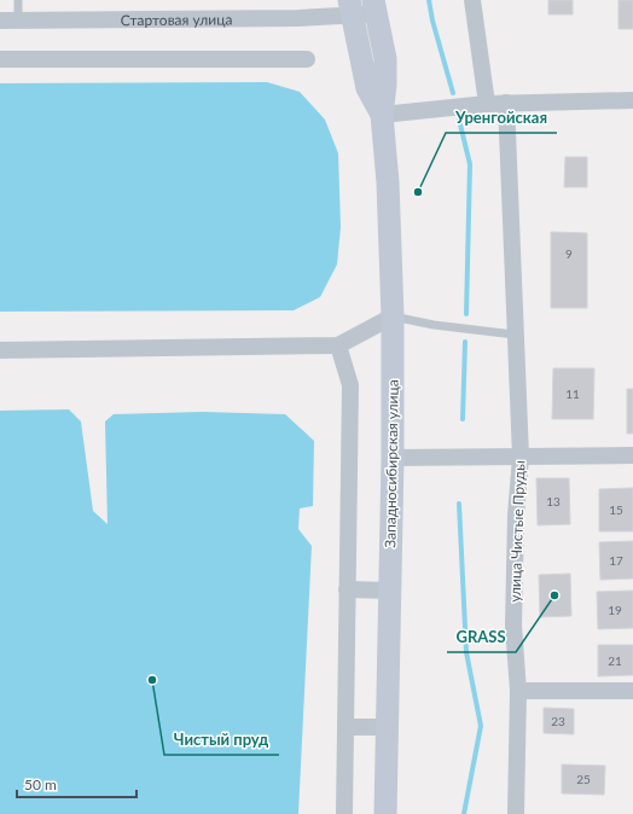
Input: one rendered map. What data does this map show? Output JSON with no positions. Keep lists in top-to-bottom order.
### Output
{
  "streets": {
    "main road": ["Западносибирская улица"],
    "street": ["Стартовая улица", "улица Чистые Пруды"]
  },
  "crossings": [
    ["Стартовая улица", "Западносибирская улица"]
  ],
  "places": ["Уренгойская", "GRASS", "Чистый пруд"],
  "house_numbers": [
    "9",
    "11",
    "13",
    "15",
    "17",
    "19",
    "21",
    "23",
    "25"
  ],
  "scale_bar": "50 m"
}
